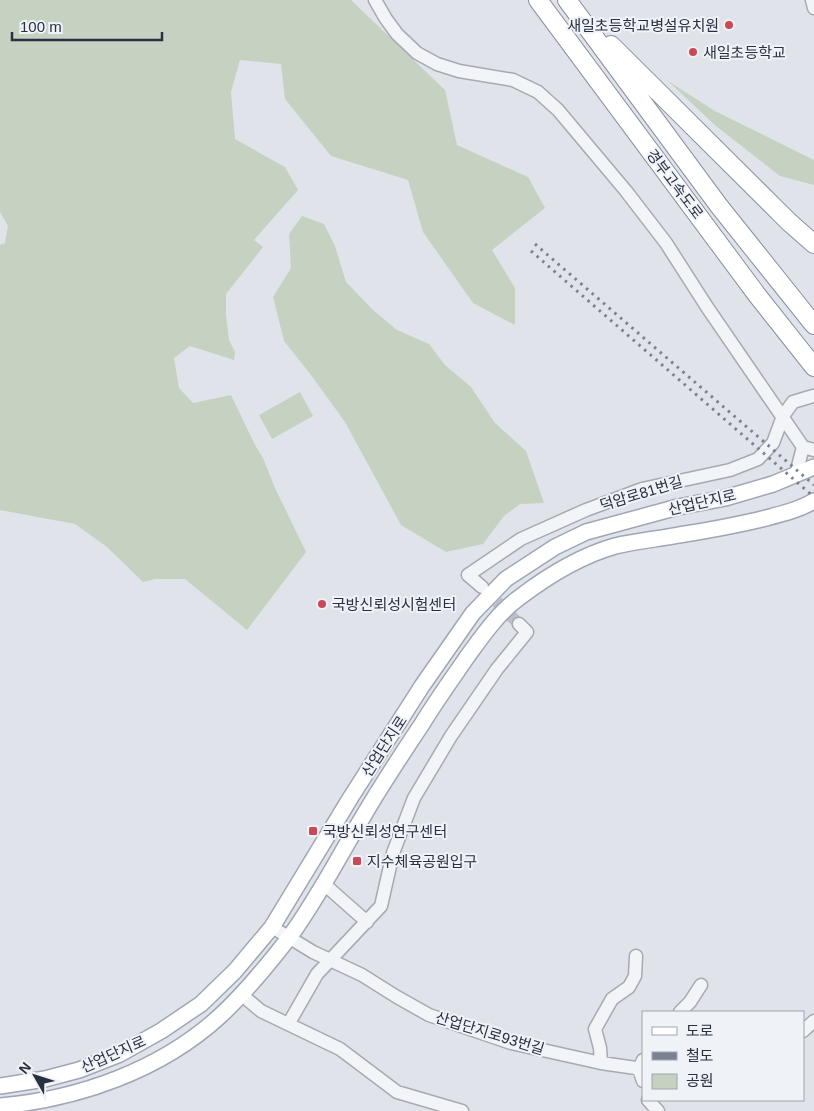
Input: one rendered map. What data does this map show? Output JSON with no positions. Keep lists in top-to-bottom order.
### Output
{
  "streets": {
    "highway": ["경부고속도로"],
    "main road": ["산업단지로"],
    "street": ["덕암로81번길", "산업단지로93번길"]
  },
  "crossings": [
    ["산업단지로", "산업단지로93번길"]
  ],
  "places": {
    "other": ["새일초등학교병설유치원", "새일초등학교", "국방신뢰성시험센터"],
    "transit": ["국방신뢰성연구센터", "지수체육공원입구"]
  },
  "legend": ["도로", "철도", "공원"],
  "scale_bar": "100 m",
  "north": "top left"
}
